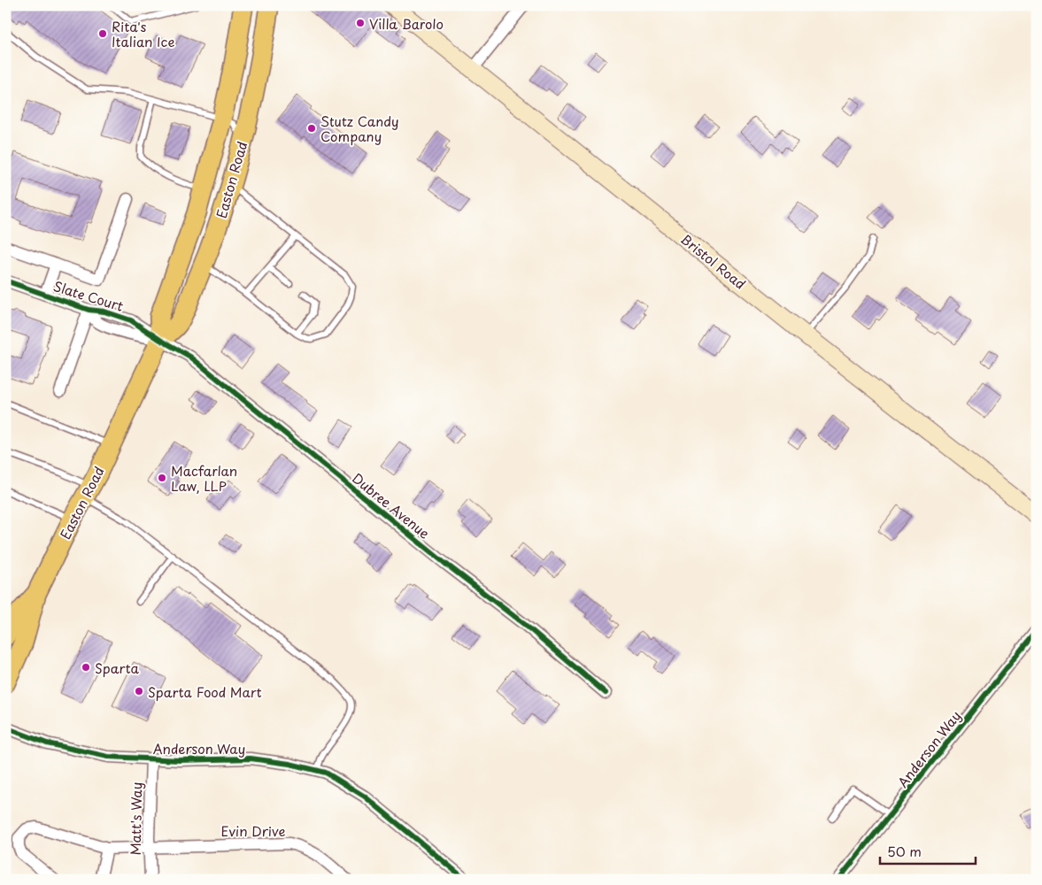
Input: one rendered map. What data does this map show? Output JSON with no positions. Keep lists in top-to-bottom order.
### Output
{
  "streets": {
    "highway": ["Easton Road"],
    "main road": ["Bristol Road"],
    "street": [
      "Slate Court",
      "Dubree Avenue",
      "Anderson Way",
      "Matt's Way",
      "Evin Drive"
    ]
  },
  "crossings": [
    ["Easton Road", "Slate Court"],
    ["Easton Road", "Dubree Avenue"],
    ["Slate Court", "Dubree Avenue"],
    ["Anderson Way", "Matt's Way"],
    ["Matt's Way", "Evin Drive"]
  ],
  "places": [
    "Villa Barolo",
    "Rita's Italian Ice",
    "Stutz Candy Company",
    "Macfarlan Law, LLP",
    "Sparta",
    "Sparta Food Mart"
  ],
  "scale_bar": "50 m"
}
